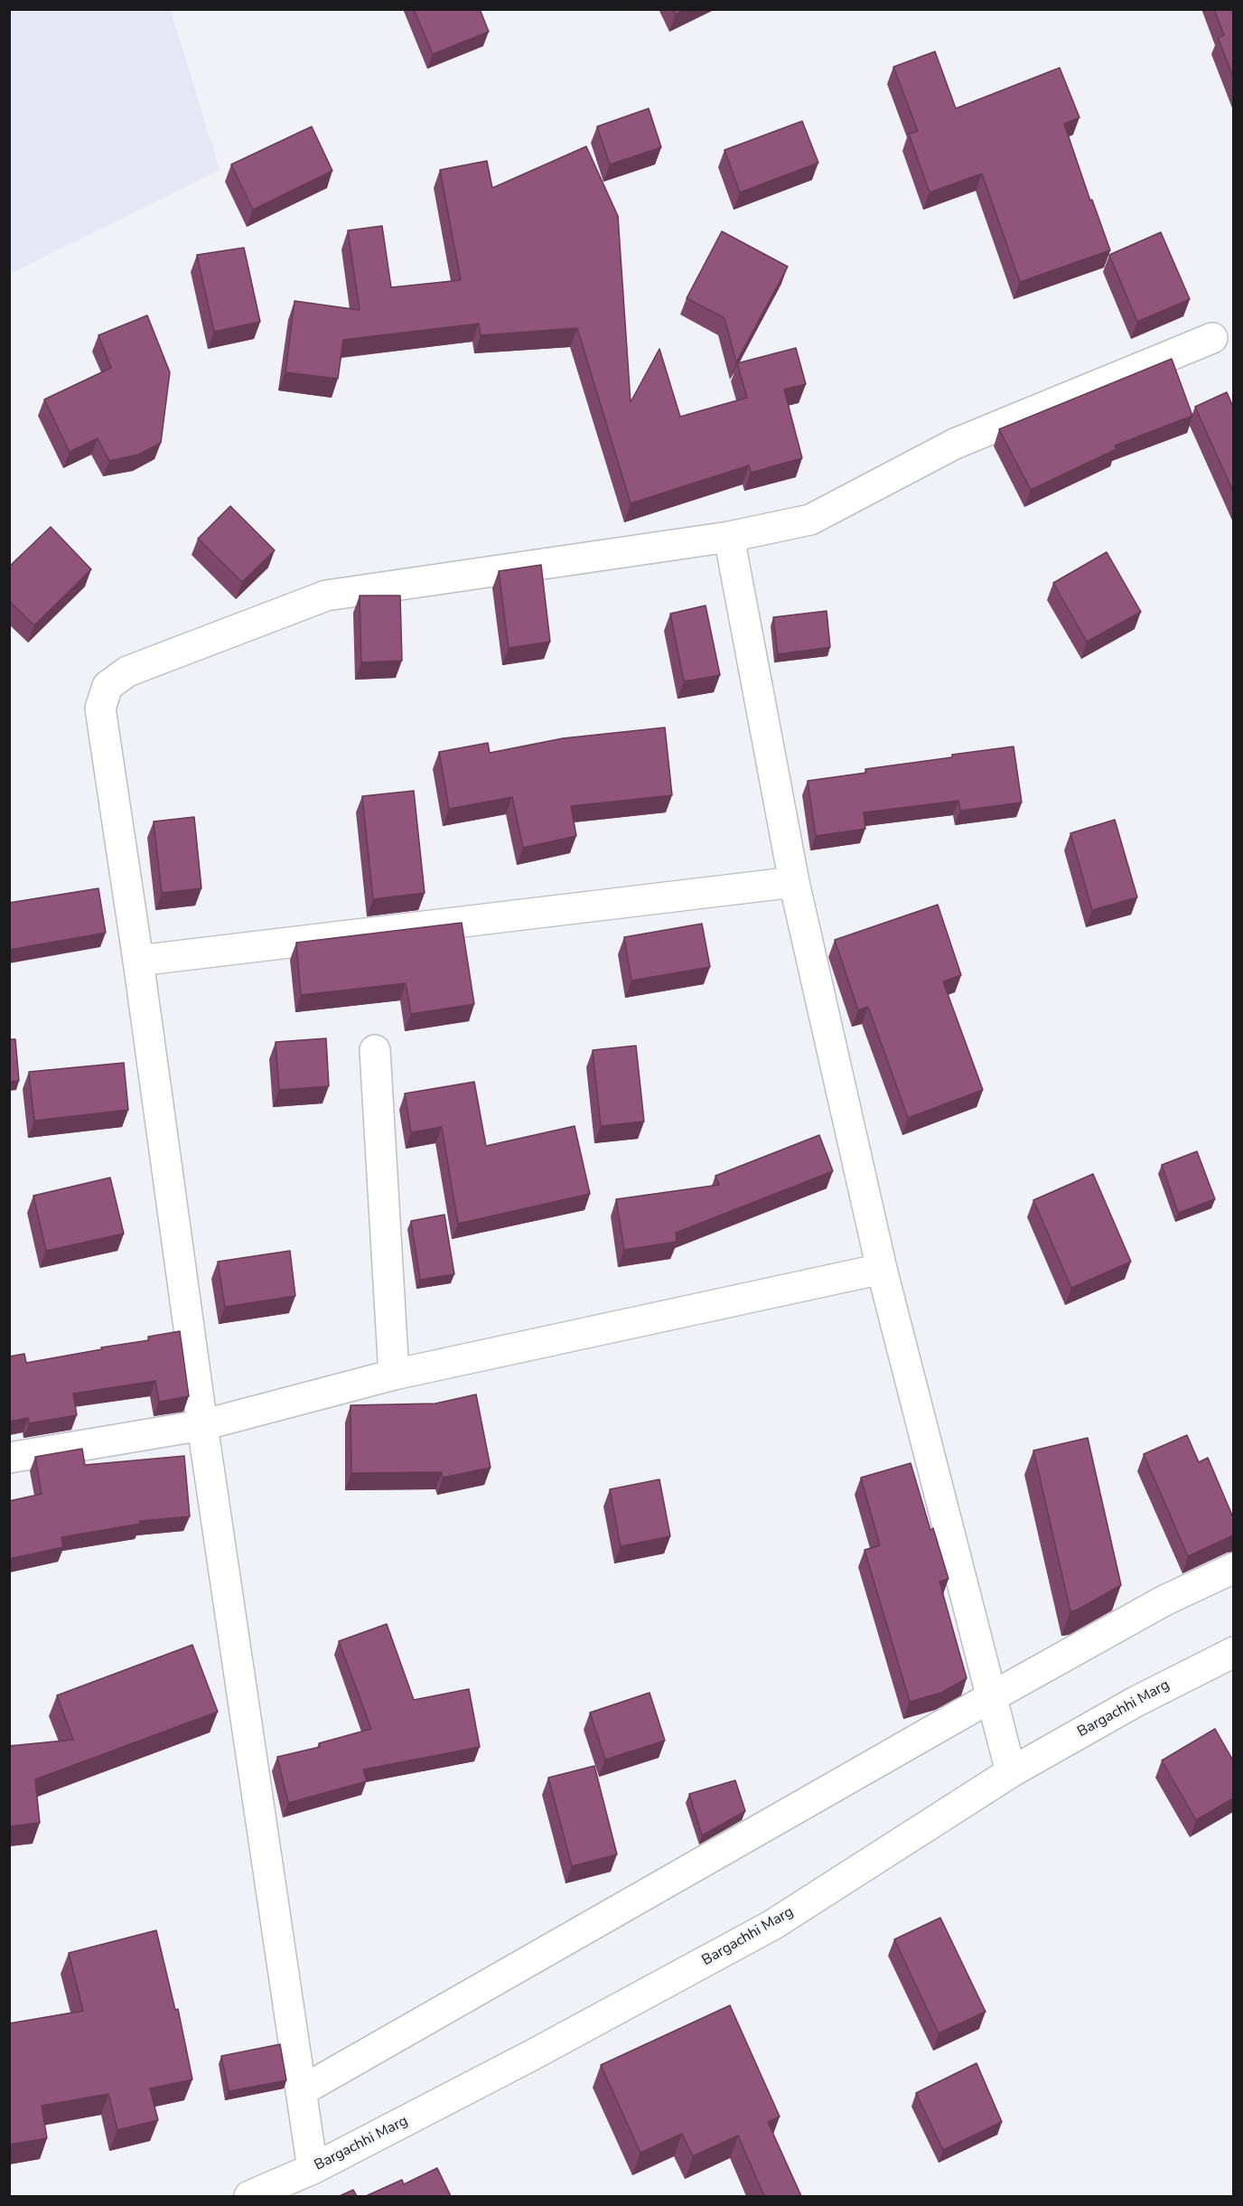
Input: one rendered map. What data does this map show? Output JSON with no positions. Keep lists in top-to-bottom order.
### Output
{
  "streets": {
    "street": ["Bargachhi Marg"]
  }
}
